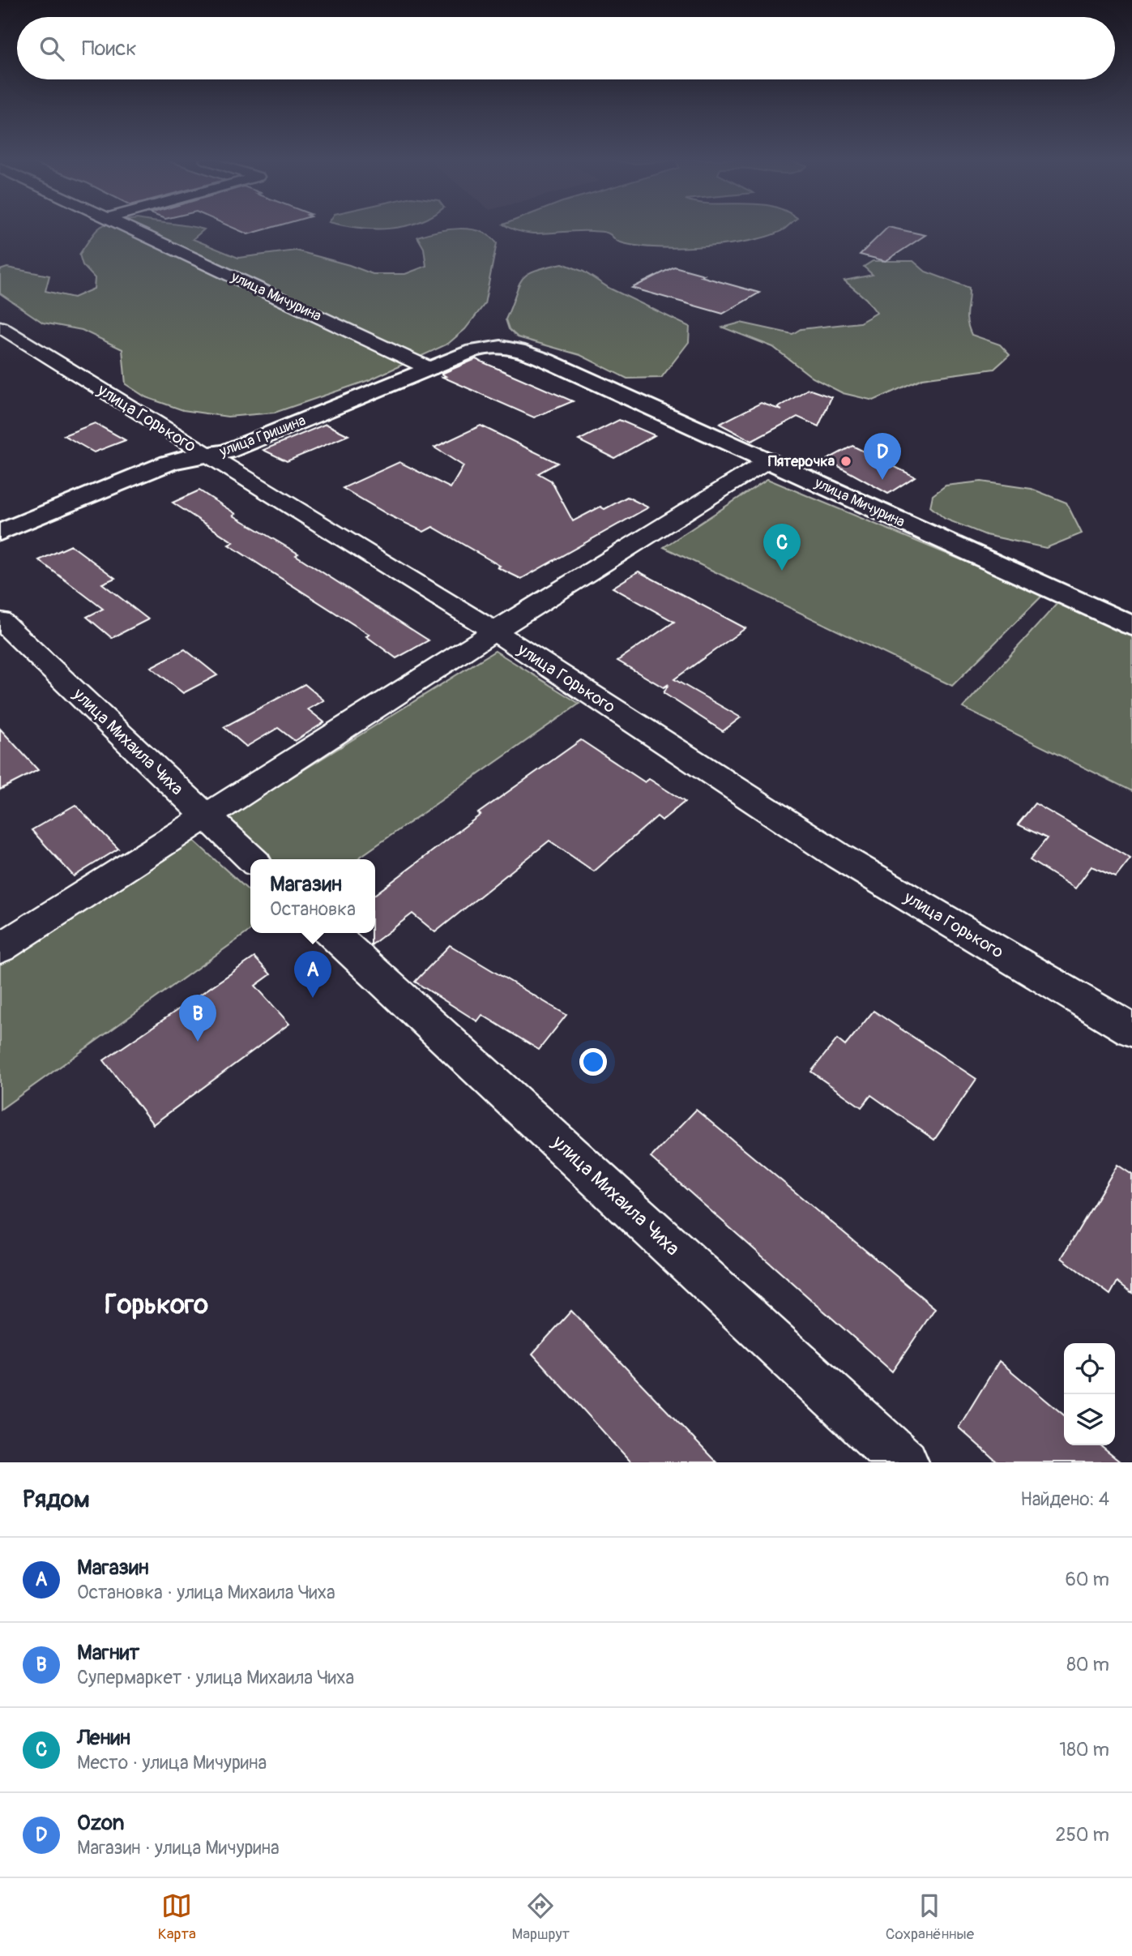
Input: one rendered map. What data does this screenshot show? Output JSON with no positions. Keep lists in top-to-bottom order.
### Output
{
  "streets": {
    "street": [
      "улица Мичурина",
      "улица Горького",
      "улица Гришина",
      "улица Михаила Чиха"
    ]
  },
  "crossings": [
    ["улица Мичурина", "улица Гришина"],
    ["улица Горького", "улица Гришина"]
  ],
  "districts": ["Горького"],
  "places": ["Пятерочка"],
  "page": {
    "search": "Поиск",
    "pins": [
      "D",
      "C",
      "A",
      "B"
    ],
    "popup": ["Магазин", "Остановка"],
    "heading": ["Рядом", "Найдено: 4"],
    "list": [
      {
        "mark": "A",
        "name": "Магазин",
        "note": "Остановка · улица Михаила Чиха",
        "value": "60 m"
      },
      {
        "mark": "B",
        "name": "Магнит",
        "note": "Супермаркет · улица Михаила Чиха",
        "value": "80 m"
      },
      {
        "mark": "C",
        "name": "Ленин",
        "note": "Место · улица Мичурина",
        "value": "180 m"
      },
      {
        "mark": "D",
        "name": "Ozon",
        "note": "Магазин · улица Мичурина",
        "value": "250 m"
      }
    ],
    "nav": ["Карта", "Маршрут", "Сохранённые"]
  }
}
